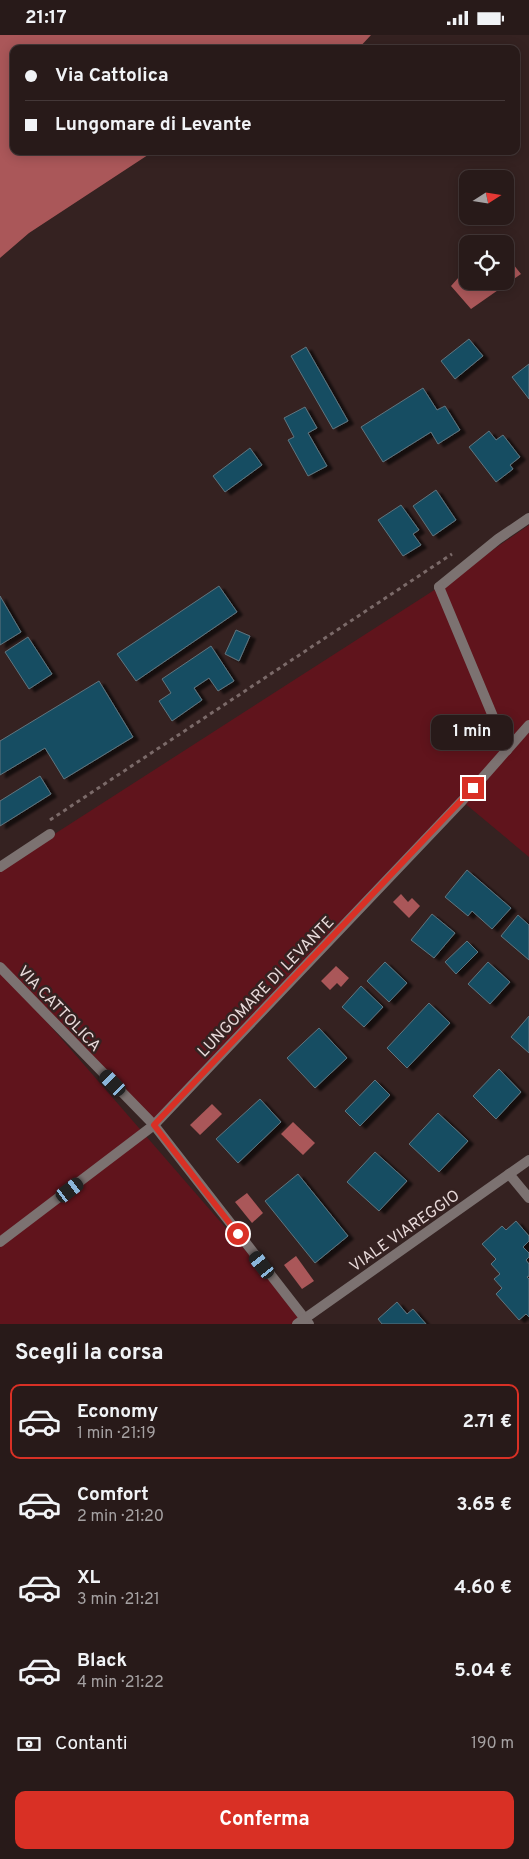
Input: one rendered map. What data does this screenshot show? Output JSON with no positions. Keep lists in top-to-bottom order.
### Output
{
  "streets": {
    "street": ["LUNGOMARE DI LEVANTE", "VIA CATTOLICA", "VIALE VIAREGGIO"]
  },
  "crossings": [
    ["LUNGOMARE DI LEVANTE", "VIA CATTOLICA"],
    ["VIA CATTOLICA", "VIALE VIAREGGIO"]
  ],
  "north": "right",
  "page": {
    "status": "21:17",
    "banner": ["Via Cattolica", "Lungomare di Levante"],
    "bubble": "1 min",
    "heading": "Scegli la corsa",
    "list": [
      {
        "name": "Economy",
        "note": "1 min · 21:19",
        "value": "2.71 €"
      },
      {
        "name": "Comfort",
        "note": "2 min · 21:20",
        "value": "3.65 €"
      },
      {
        "name": "XL",
        "note": "3 min · 21:21",
        "value": "4.60 €"
      },
      {
        "name": "Black",
        "note": "4 min · 21:22",
        "value": "5.04 €"
      }
    ],
    "pay": ["Contanti", "190 m"],
    "buttons": "Conferma"
  }
}
